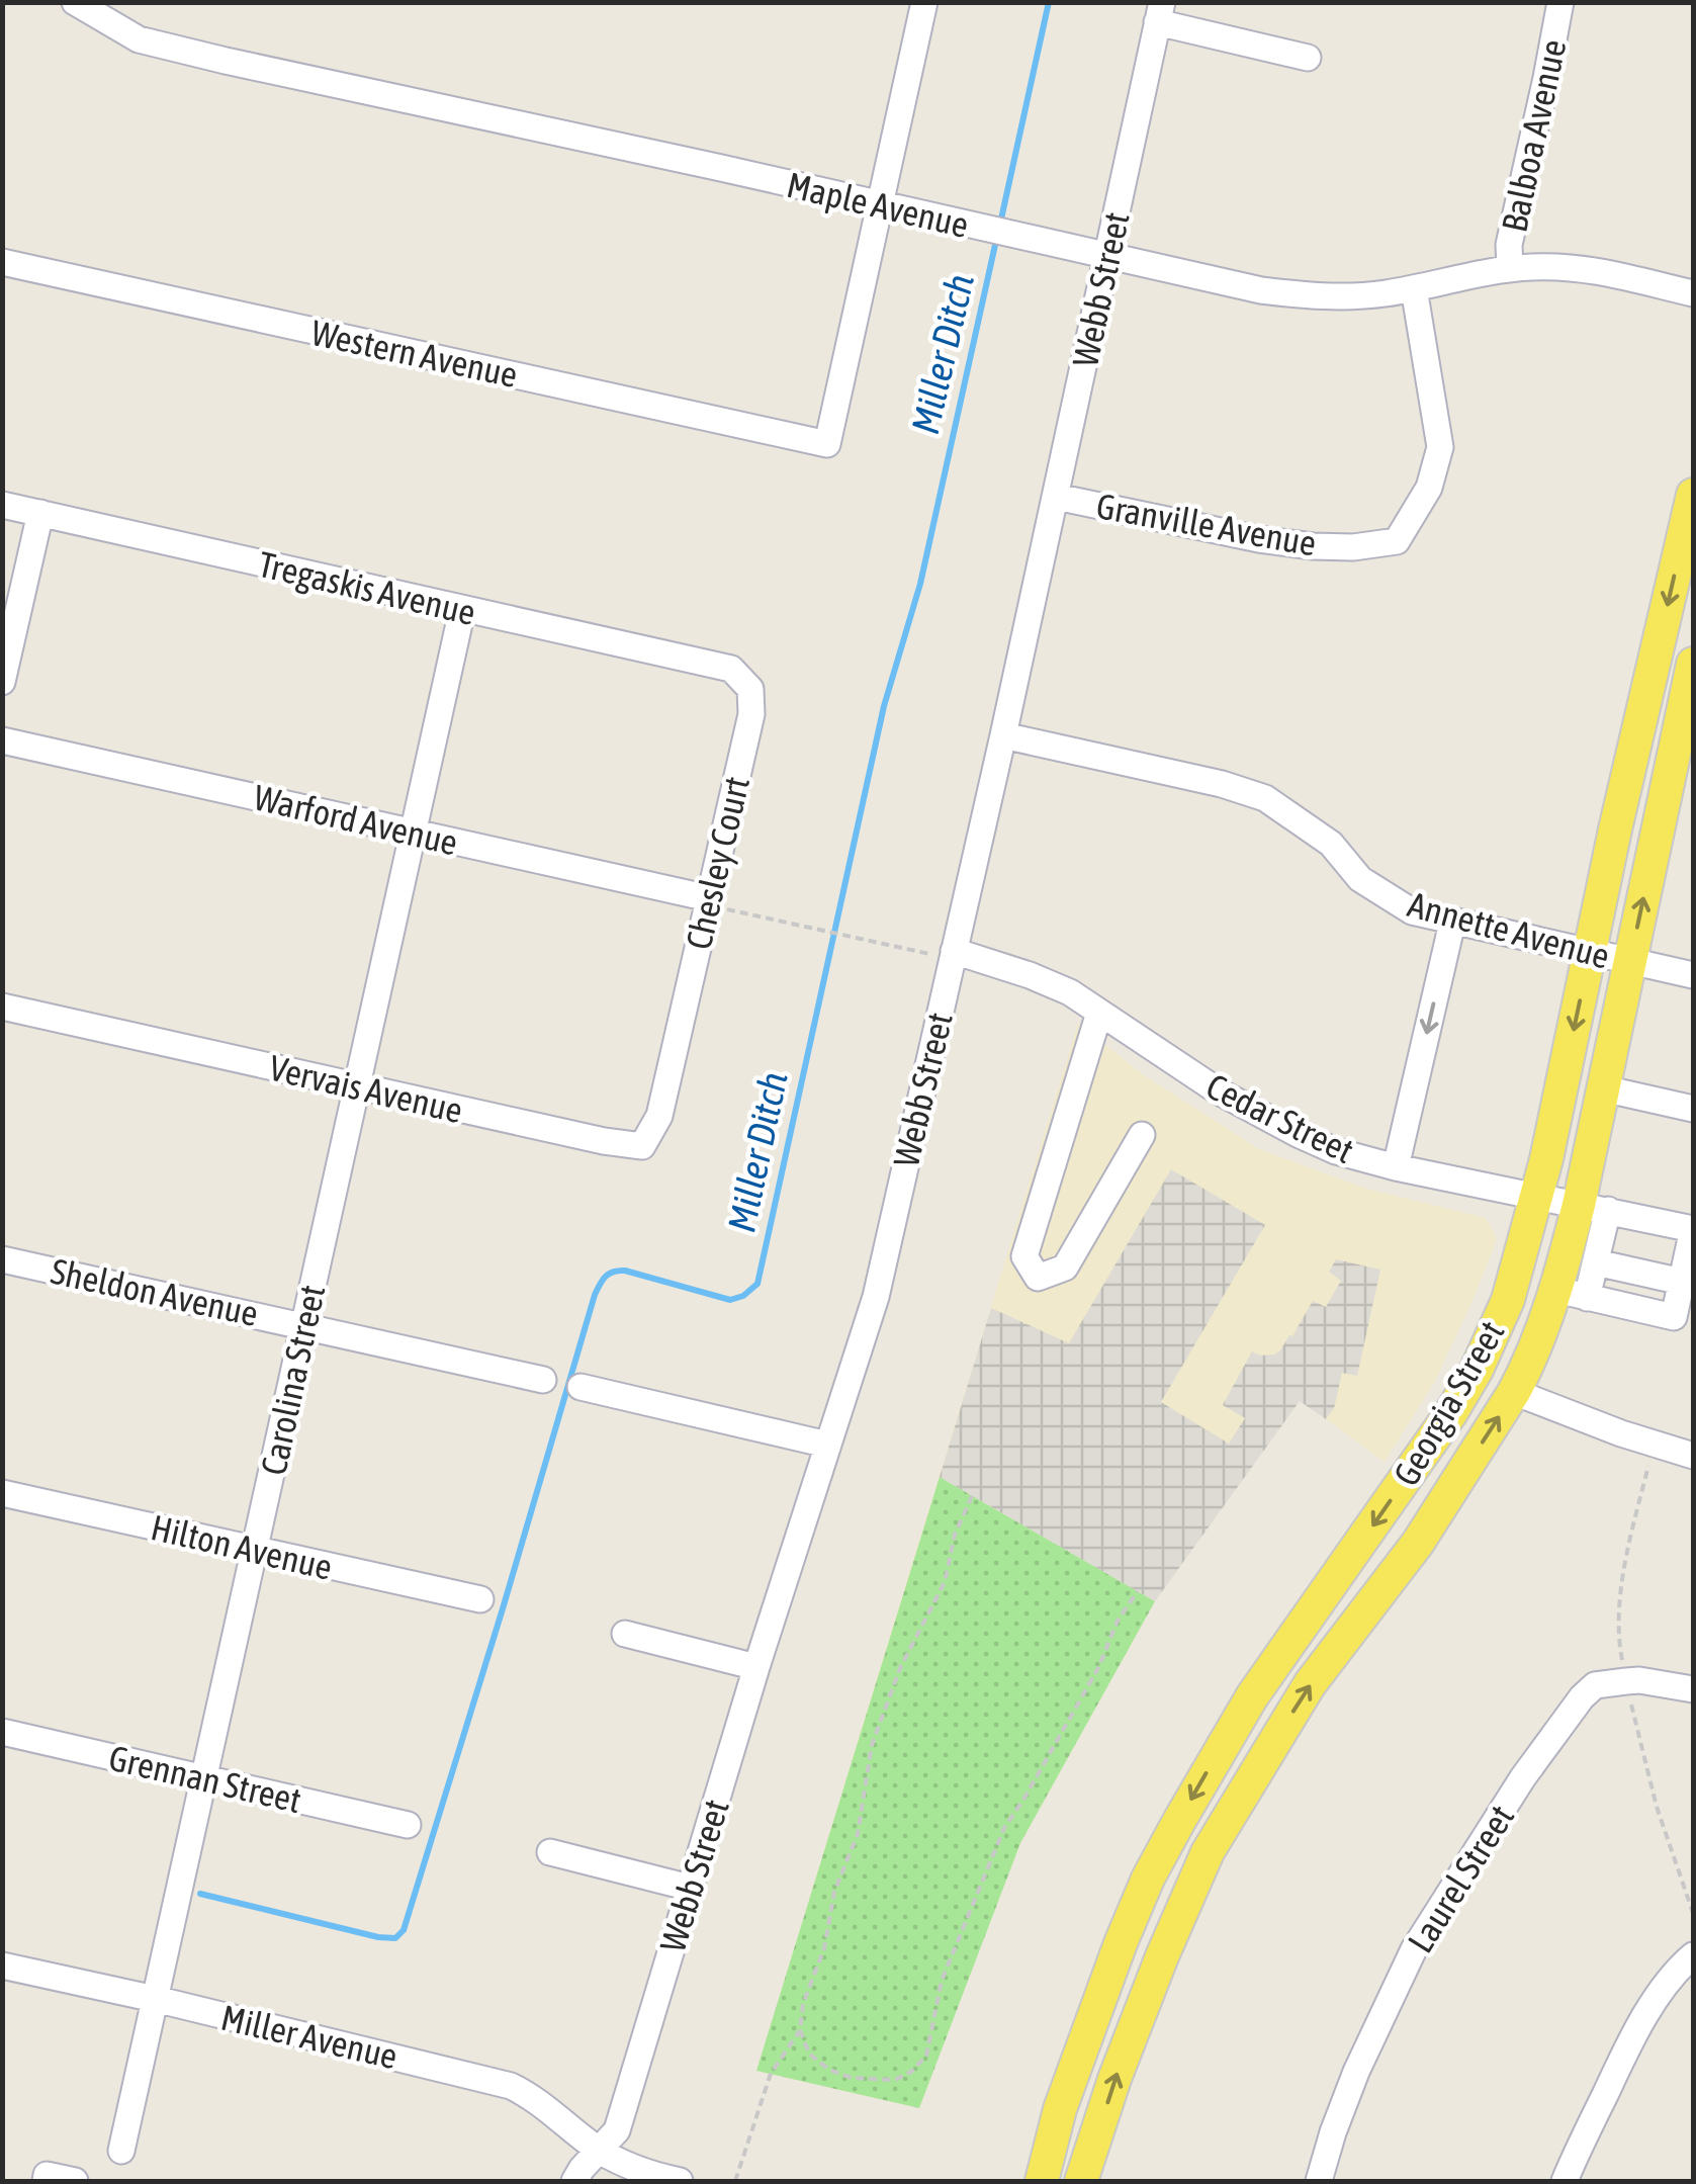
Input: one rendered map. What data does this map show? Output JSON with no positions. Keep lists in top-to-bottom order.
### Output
{
  "streets": {
    "main road": ["Georgia Street"],
    "street": [
      "Balboa Avenue",
      "Maple Avenue",
      "Webb Street",
      "Western Avenue",
      "Granville Avenue",
      "Tregaskis Avenue",
      "Warford Avenue",
      "Chesley Court",
      "Annette Avenue",
      "Vervais Avenue",
      "Cedar Street",
      "Sheldon Avenue",
      "Carolina Street",
      "Hilton Avenue",
      "Grennan Street",
      "Laurel Street",
      "Miller Avenue"
    ]
  },
  "crossings": [
    ["Balboa Avenue", "Maple Avenue"],
    ["Maple Avenue", "Webb Street"],
    ["Maple Avenue", "Western Avenue"],
    ["Maple Avenue", "Granville Avenue"],
    ["Webb Street", "Granville Avenue"],
    ["Webb Street", "Annette Avenue"],
    ["Webb Street", "Cedar Street"],
    ["Webb Street", "Miller Avenue"],
    ["Tregaskis Avenue", "Chesley Court"],
    ["Tregaskis Avenue", "Carolina Street"],
    ["Warford Avenue", "Chesley Court"],
    ["Warford Avenue", "Carolina Street"],
    ["Chesley Court", "Vervais Avenue"],
    ["Annette Avenue", "Georgia Street"],
    ["Vervais Avenue", "Carolina Street"],
    ["Cedar Street", "Georgia Street"],
    ["Sheldon Avenue", "Carolina Street"],
    ["Carolina Street", "Hilton Avenue"],
    ["Carolina Street", "Grennan Street"],
    ["Carolina Street", "Miller Avenue"]
  ],
  "water": ["Miller Ditch"]
}
